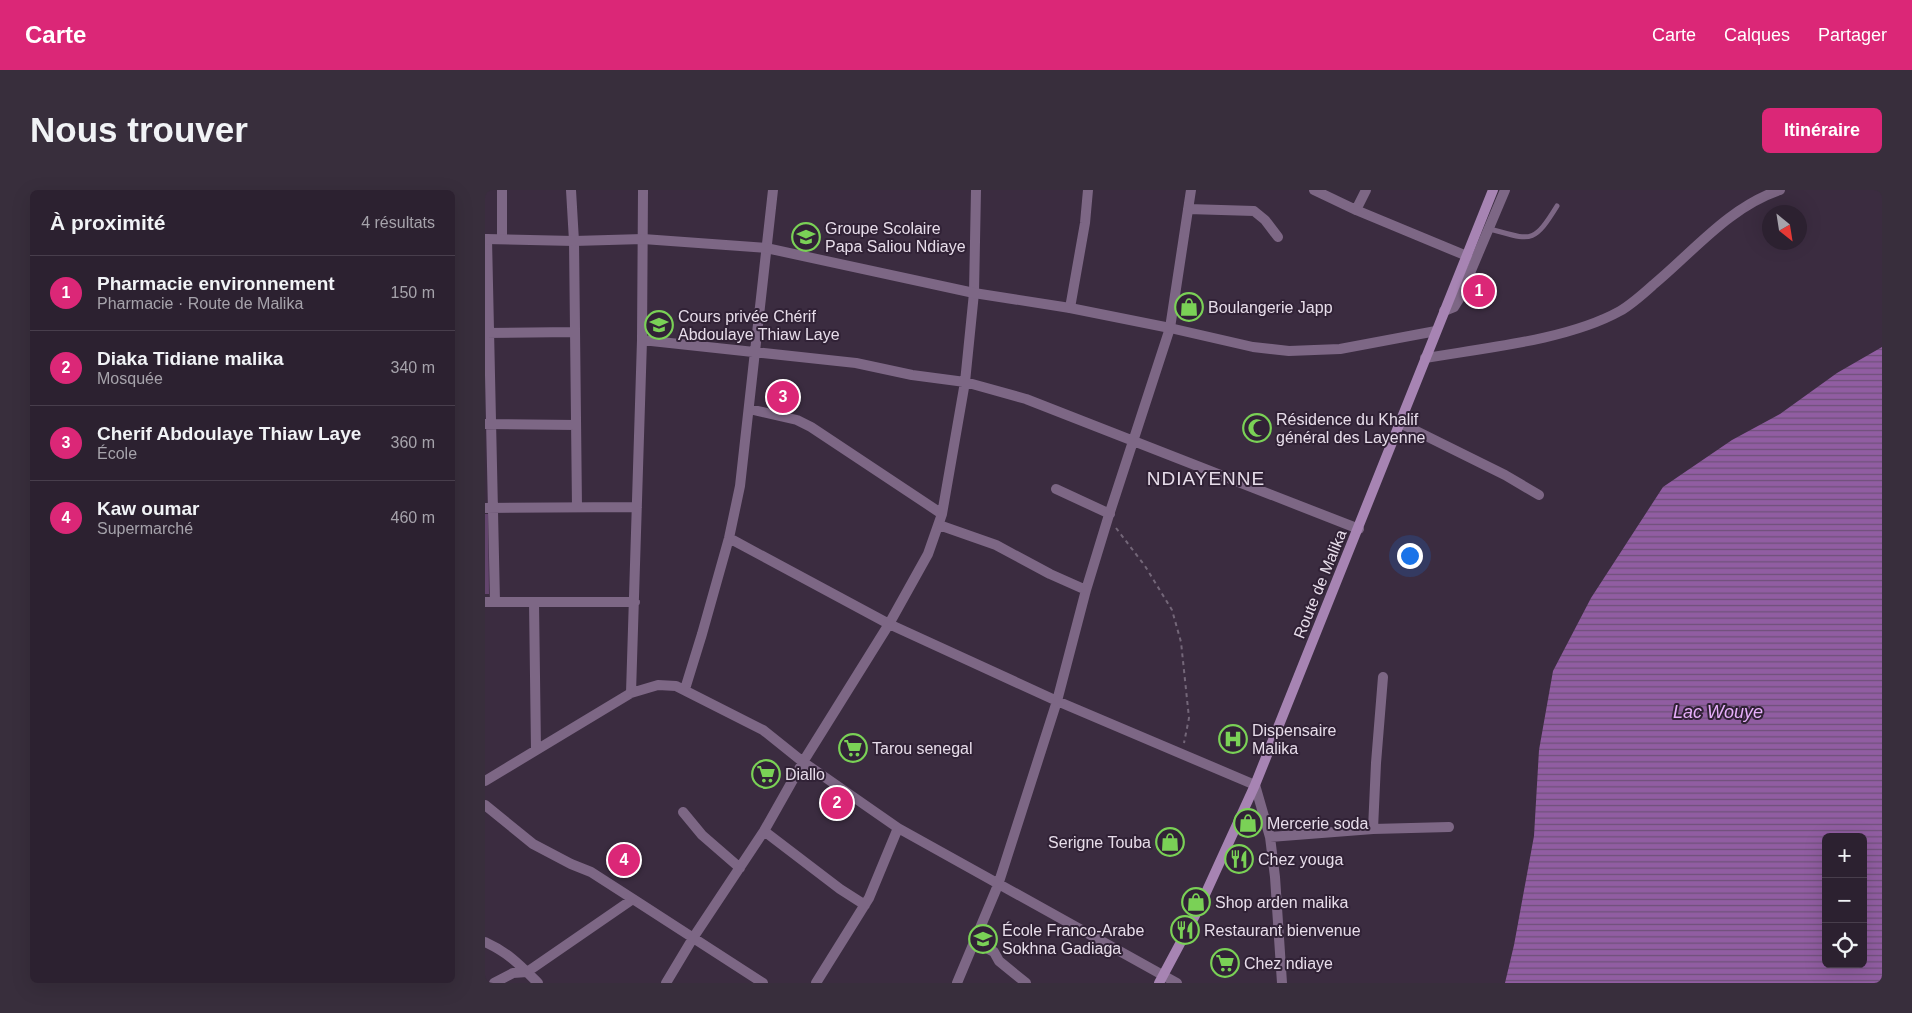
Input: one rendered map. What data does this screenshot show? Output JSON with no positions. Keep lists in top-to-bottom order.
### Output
{
  "streets": {
    "main road": ["Route de Malika"]
  },
  "districts": ["NDIAYENNE"],
  "water": ["Lac Wouye"],
  "places": {
    "school or university": ["Groupe Scolaire Papa Saliou Ndiaye", "Cours privée Chérif Abdoulaye Thiaw Laye", "École Franco-Arabe Sokhna Gadiaga"],
    "shop": [
      "Boulangerie Japp",
      "Mercerie soda",
      "Serigne Touba",
      "Shop arden malika"
    ],
    "mosque": ["Résidence du Khalif général des Layenne"],
    "hospital": ["Dispensaire Malika"],
    "supermarket": ["Tarou senegal", "Diallo", "Chez ndiaye"],
    "restaurant": ["Chez youga", "Restaurant bienvenue"]
  },
  "north": "bottom right",
  "page": {
    "header": "Carte",
    "nav": ["Carte", "Calques", "Partager"],
    "buttons": "Itinéraire",
    "title": "Nous trouver",
    "heading": ["À proximité", "4 résultats"],
    "list": [
      {
        "mark": "1",
        "name": "Pharmacie environnement",
        "note": "Pharmacie · Route de Malika",
        "value": "150 m"
      },
      {
        "mark": "2",
        "name": "Diaka Tidiane malika",
        "note": "Mosquée",
        "value": "340 m"
      },
      {
        "mark": "3",
        "name": "Cherif Abdoulaye Thiaw Laye",
        "note": "École",
        "value": "360 m"
      },
      {
        "mark": "4",
        "name": "Kaw oumar",
        "note": "Supermarché",
        "value": "460 m"
      }
    ],
    "pins": [
      "1",
      "3",
      "2",
      "4"
    ],
    "map_buttons": ["+", "−"]
  }
}
